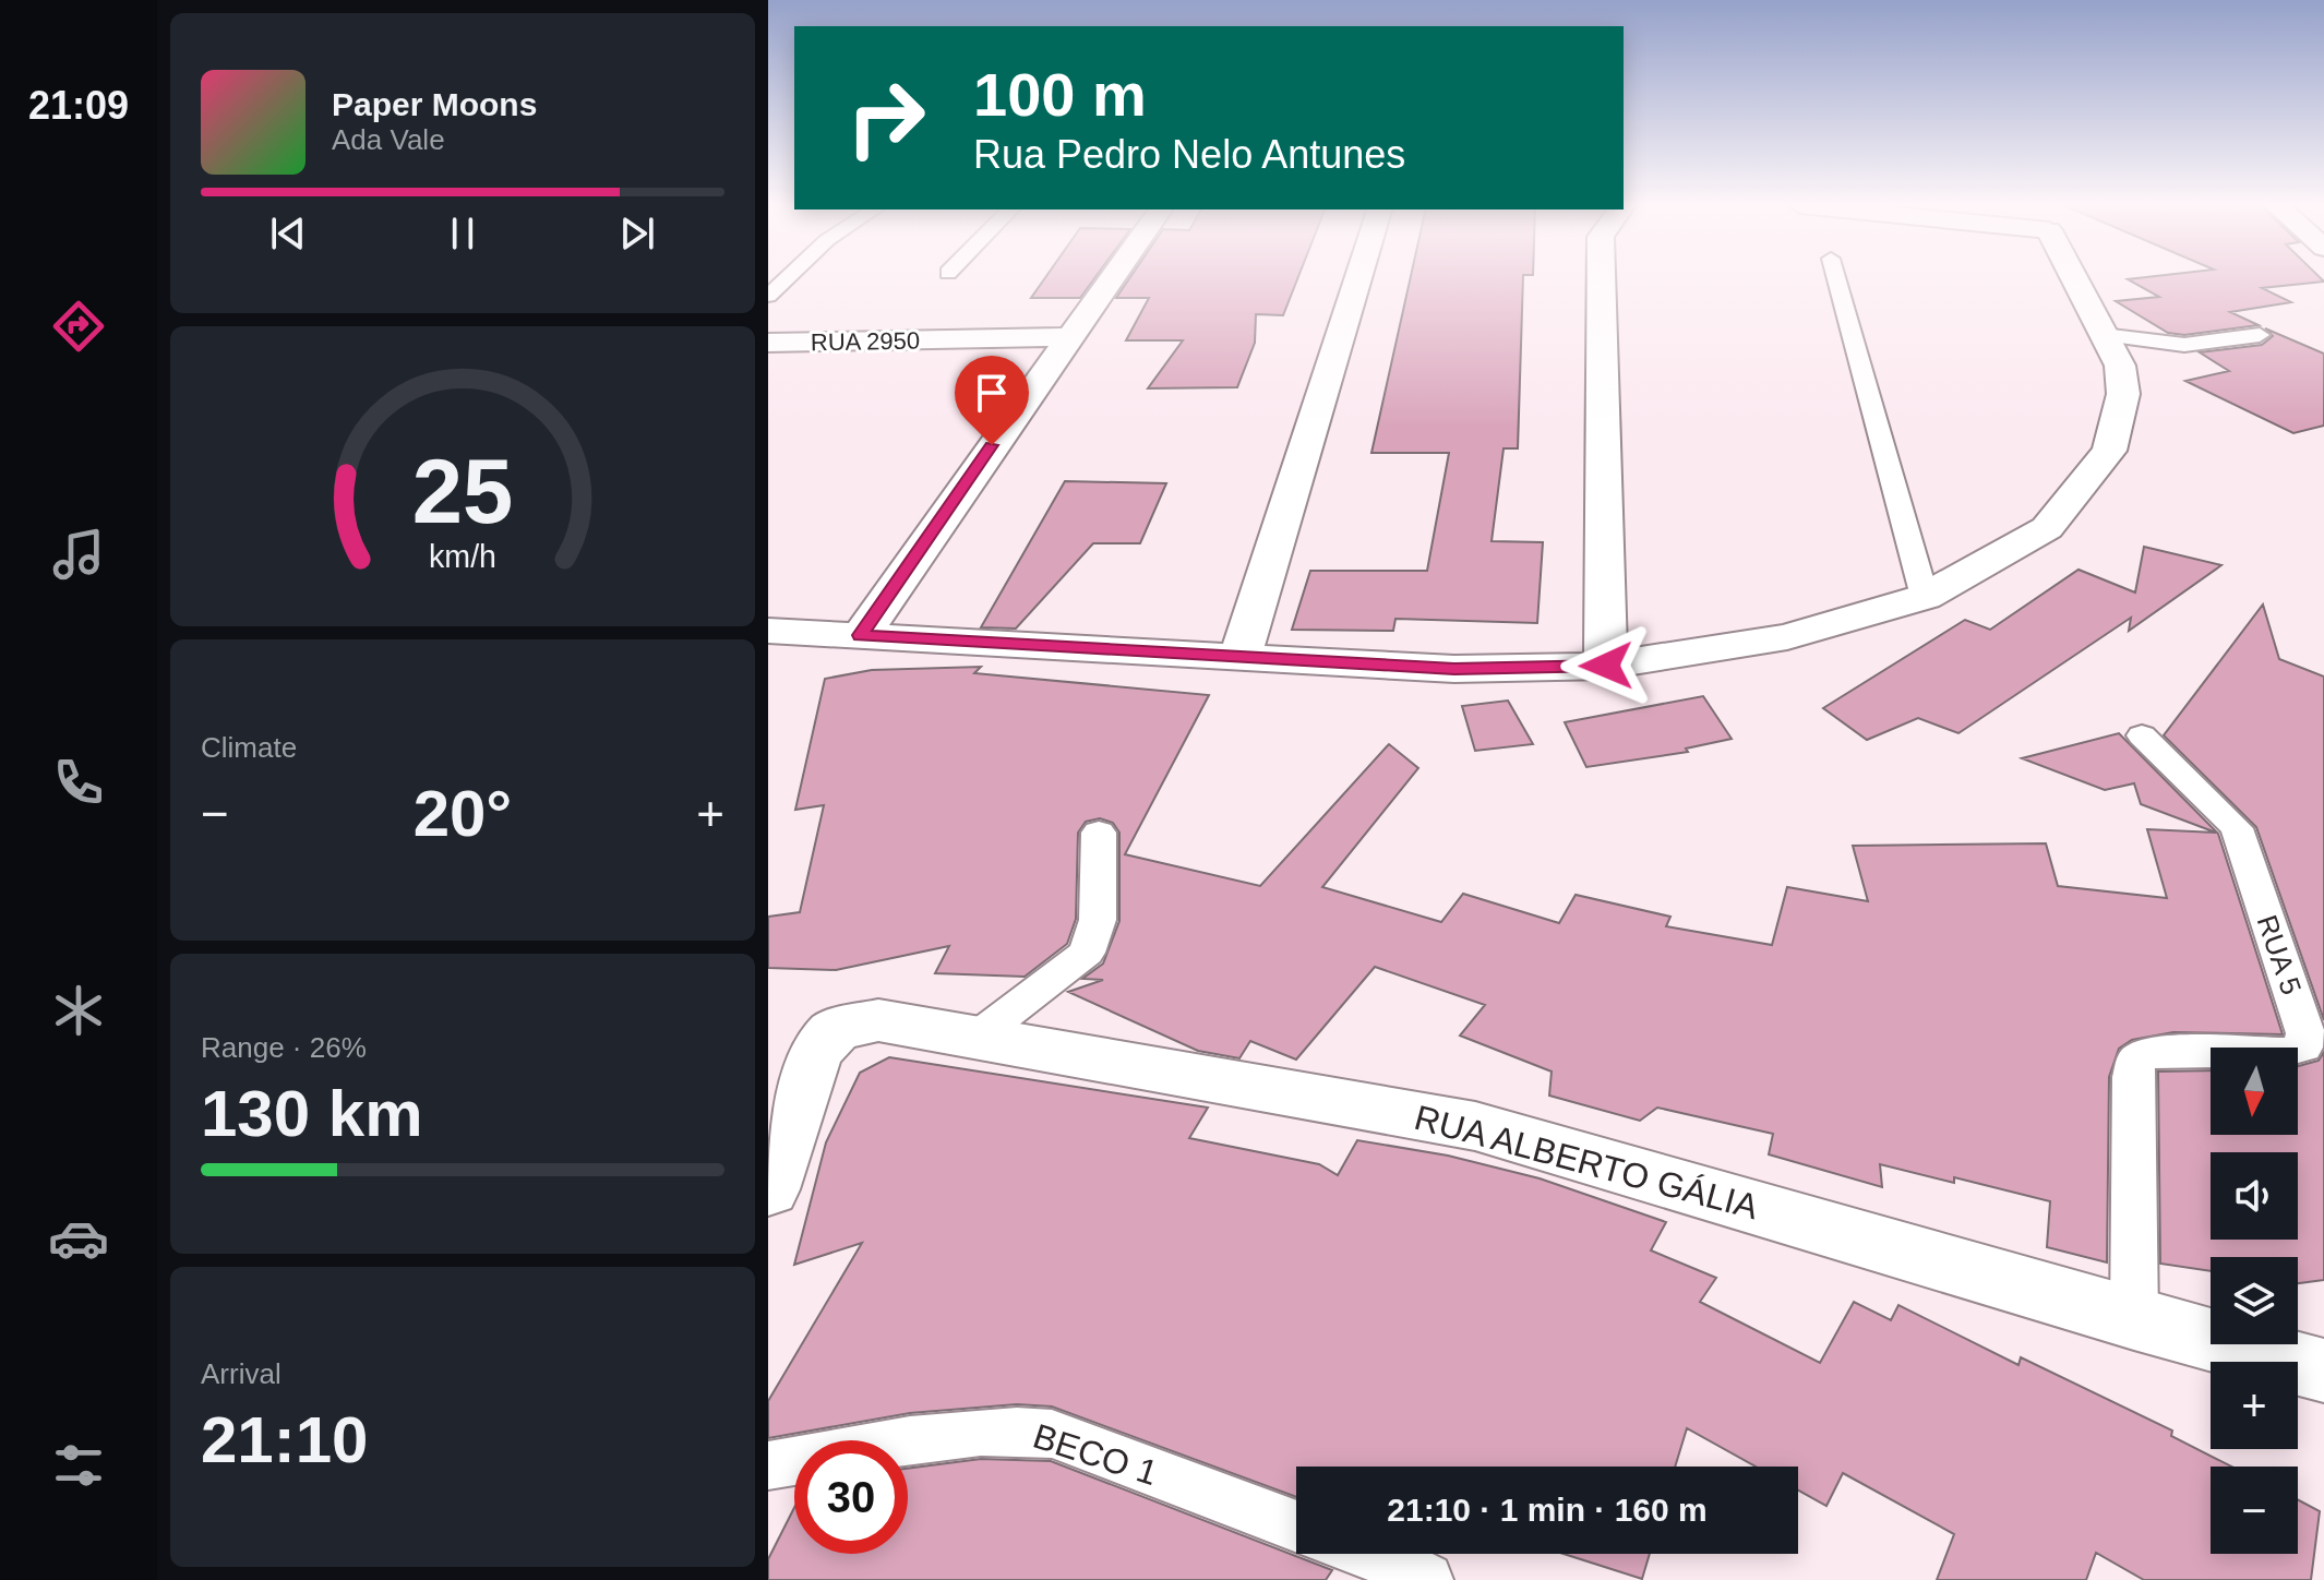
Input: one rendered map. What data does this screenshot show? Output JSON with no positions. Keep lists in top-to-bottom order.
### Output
{
  "streets": {
    "street": ["RUA 2950", "RUA ALBERTO GÁLIA"],
    "lane": ["RUA 5", "BECO 1"]
  },
  "crossings": [
    ["RUA 5", "RUA ALBERTO GÁLIA"]
  ],
  "north": "bottom",
  "page": {
    "tabs": "21:09",
    "turn": ["100 m", "Rua Pedro Nelo Antunes"],
    "song": ["Paper Moons", "Ada Vale"],
    "tile": [
      "Climate",
      ["Range · 26%", "130 km"],
      ["Arrival", "21:10"]
    ],
    "heat": ["−", "20°", "+"],
    "map_buttons": ["+", "−"],
    "limit": "30",
    "trip": "21:10 · 1 min · 160 m",
    "gauge": ["25", "km/h"]
  }
}
